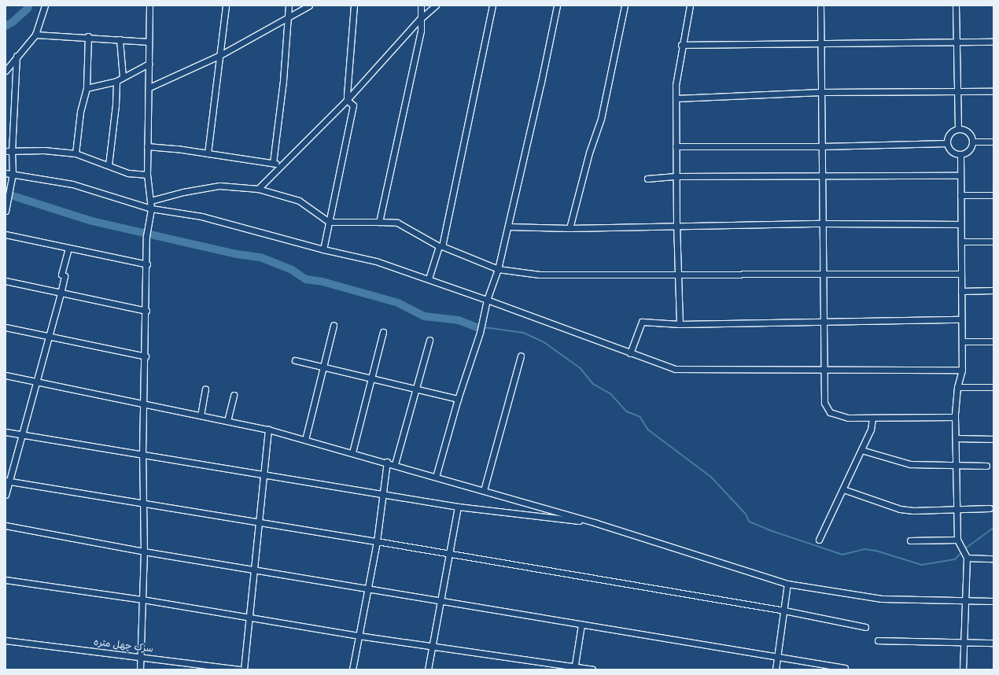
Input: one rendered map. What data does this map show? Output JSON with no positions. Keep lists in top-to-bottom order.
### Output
{
  "streets": {
    "street": ["سرک چهل متره"]
  }
}
